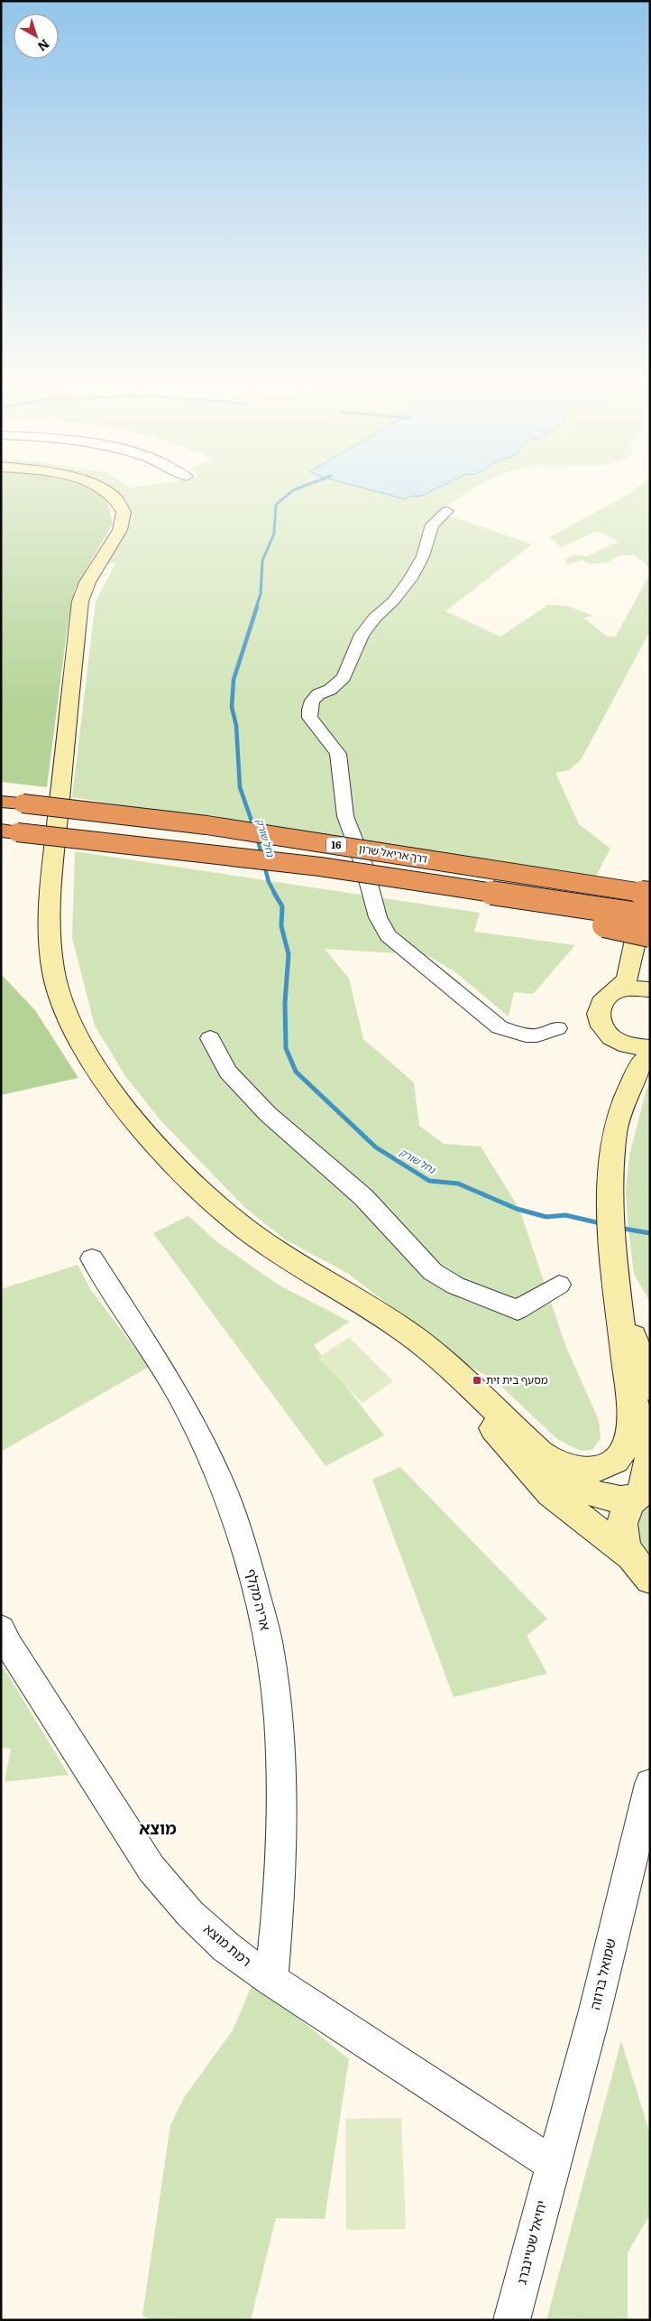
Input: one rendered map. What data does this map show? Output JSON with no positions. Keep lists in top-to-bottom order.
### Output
{
  "streets": {
    "highway": ["16", "דרך אריאל שרון"],
    "street": [
      "אריה מקלף",
      "רמת מוצא",
      "שמואל ברוזה",
      "יחיאל שטיינברג"
    ]
  },
  "crossings": [
    ["אריה מקלף", "רמת מוצא"],
    ["רמת מוצא", "שמואל ברוזה"],
    ["רמת מוצא", "יחיאל שטיינברג"],
    ["שמואל ברוזה", "יחיאל שטיינברג"]
  ],
  "districts": ["מוצא"],
  "water": ["נחל שורק"],
  "places": {
    "transit": ["מסעף בית זית"]
  },
  "north": "bottom right"
}
